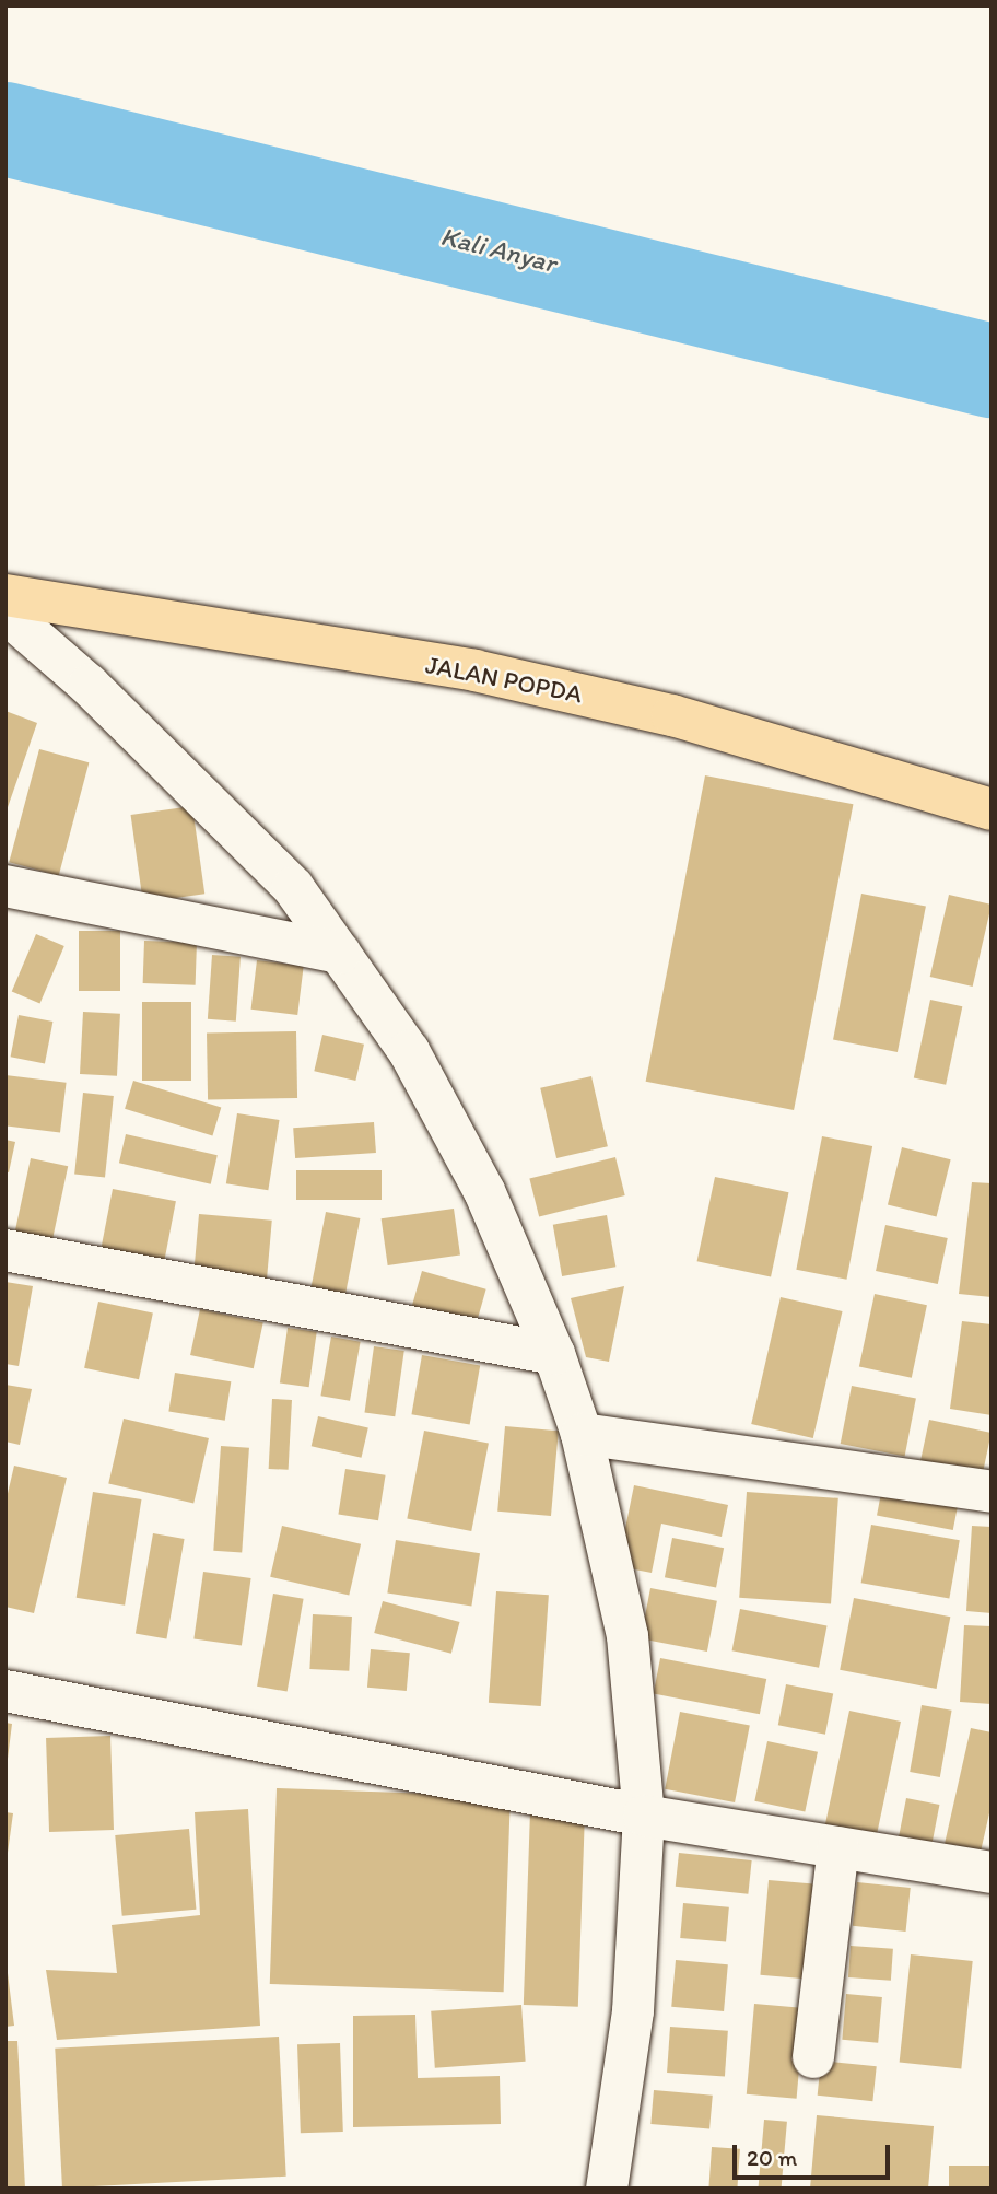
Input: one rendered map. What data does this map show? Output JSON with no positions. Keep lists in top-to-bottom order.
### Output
{
  "streets": {
    "main road": ["JALAN POPDA"]
  },
  "water": ["Kali Anyar"],
  "scale_bar": "20 m"
}
